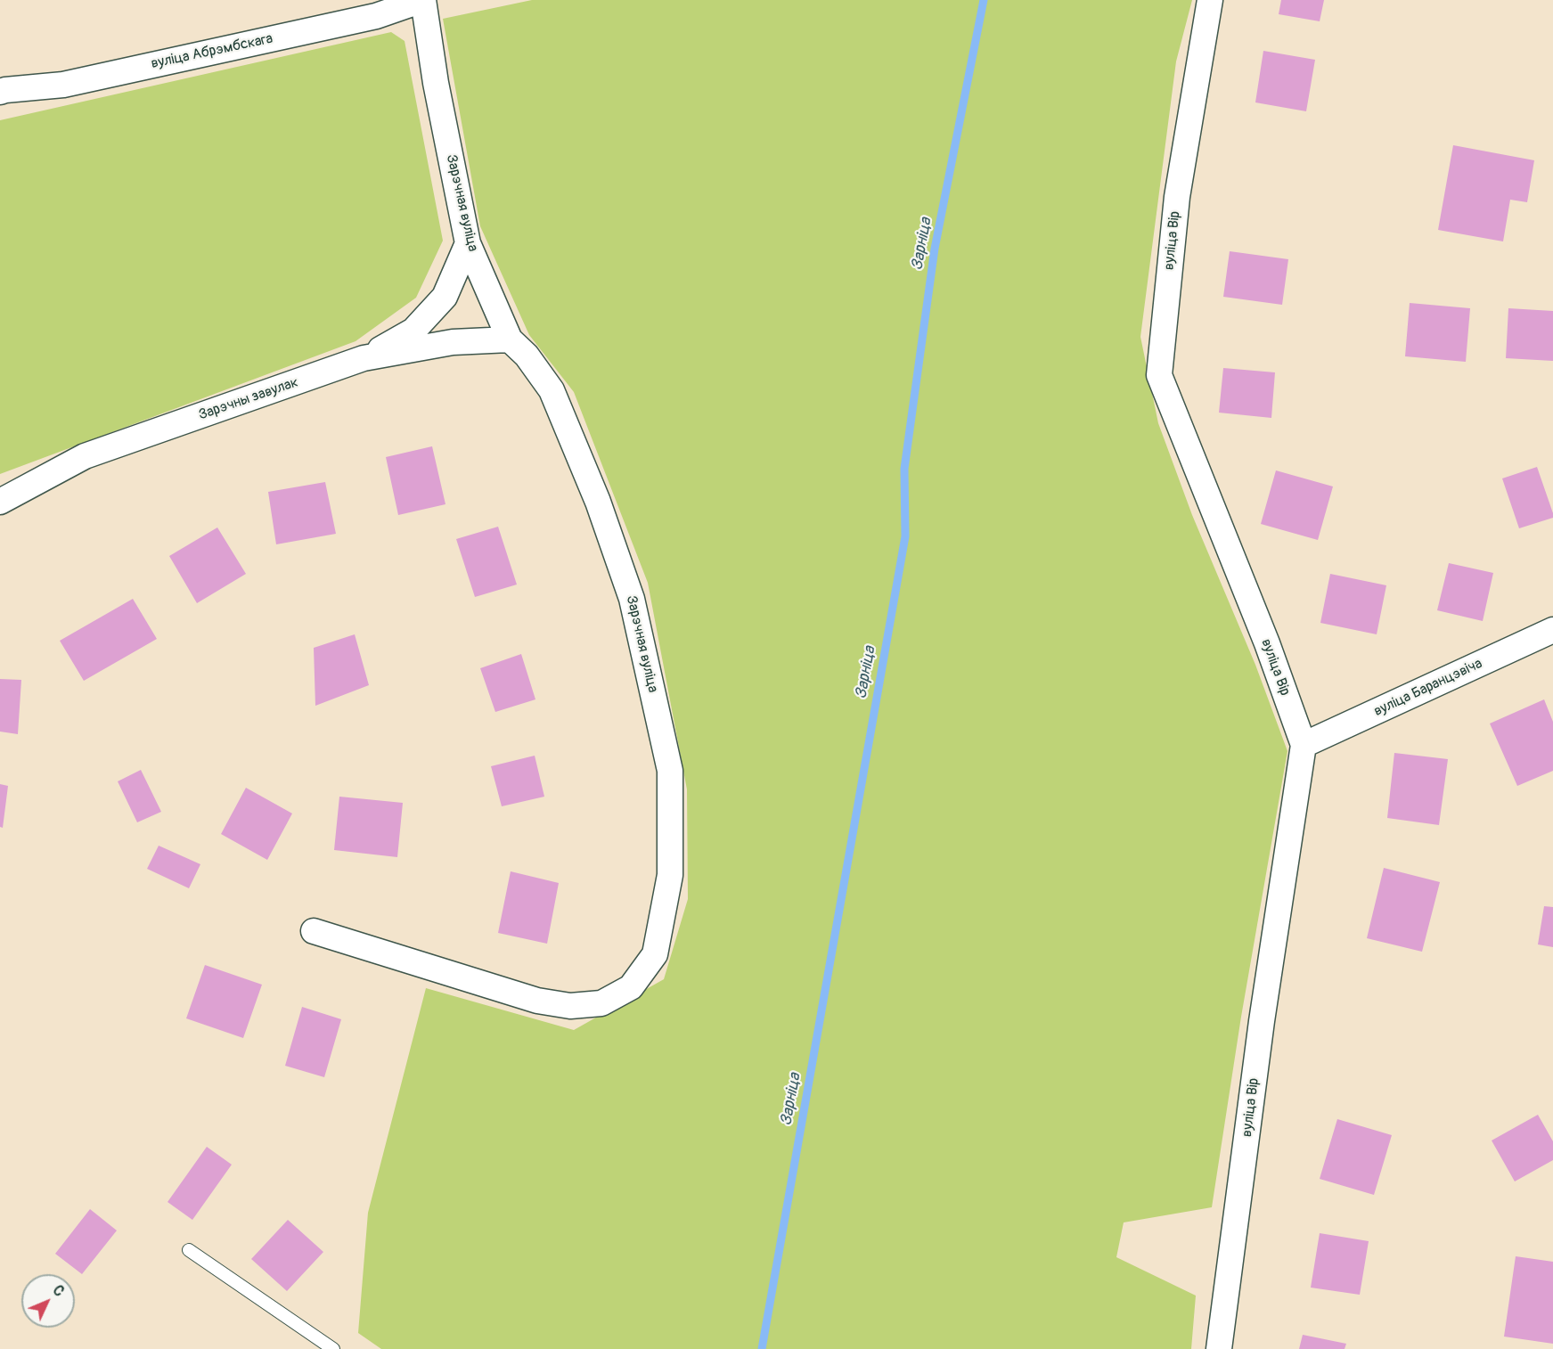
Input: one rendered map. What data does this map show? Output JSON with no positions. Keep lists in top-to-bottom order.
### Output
{
  "streets": {
    "street": [
      "вуліца Абрэмбскага",
      "Зарэчная вуліца",
      "вуліца Вір",
      "Зарэчны завулак",
      "вуліца Баранцэвіча"
    ]
  },
  "crossings": [
    ["вуліца Абрэмбскага", "Зарэчная вуліца"],
    ["Зарэчная вуліца", "Зарэчны завулак"],
    ["вуліца Вір", "вуліца Баранцэвіча"]
  ],
  "water": ["Зарніца"],
  "north": "top right"
}
